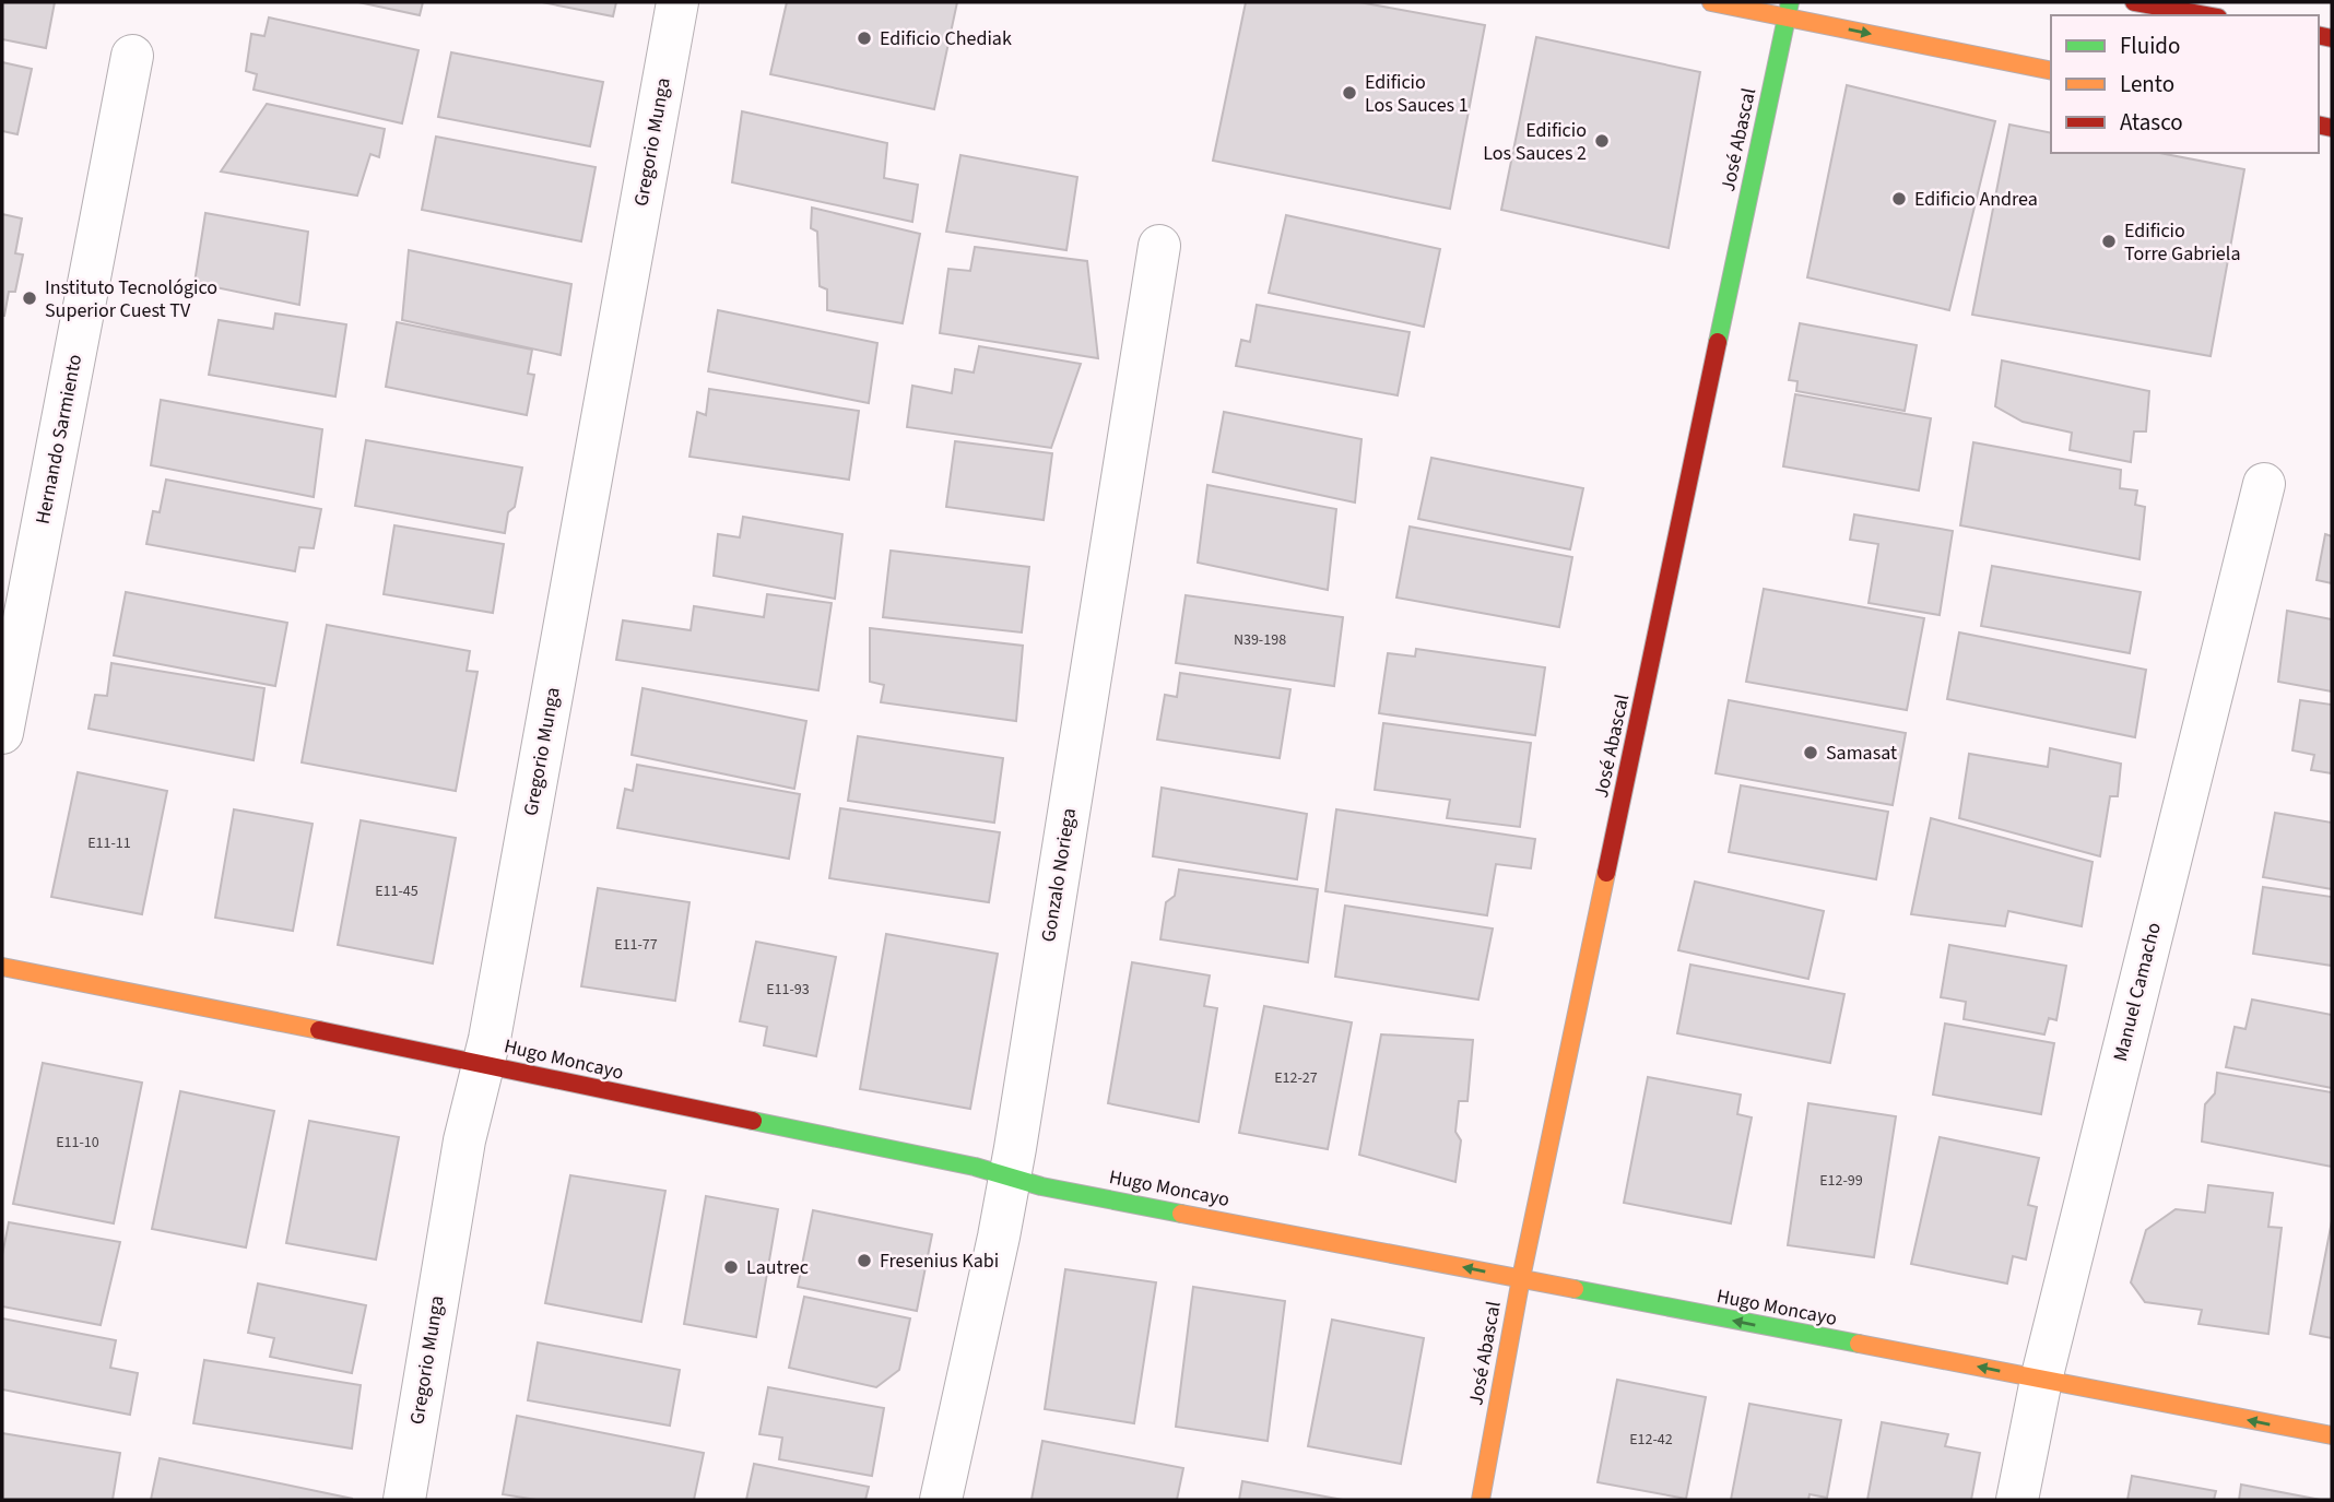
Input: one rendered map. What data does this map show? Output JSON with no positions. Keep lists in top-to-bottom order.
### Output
{
  "streets": {
    "street": [
      "José Abascal",
      "Gregorio Munga",
      "Hernando Sarmiento",
      "Gonzalo Noriega",
      "Manuel Camacho",
      "Hugo Moncayo"
    ]
  },
  "crossings": [
    ["José Abascal", "Hugo Moncayo"],
    ["Gregorio Munga", "Hugo Moncayo"],
    ["Gonzalo Noriega", "Hugo Moncayo"],
    ["Manuel Camacho", "Hugo Moncayo"]
  ],
  "one_way": ["Hugo Moncayo"],
  "places": [
    "Edificio Chediak",
    "Edificio Los Sauces 1",
    "Edificio Los Sauces 2",
    "Edificio Andrea",
    "Edificio Torre Gabriela",
    "Instituto Tecnológico Superior Cuest TV",
    "Samasat",
    "Fresenius Kabi",
    "Lautrec"
  ],
  "house_numbers": [
    "N39-198",
    "E11-11",
    "E11-45",
    "E11-77",
    "E11-93",
    "E12-27",
    "E11-10",
    "E12-99",
    "E12-42"
  ],
  "legend": ["Fluido", "Lento", "Atasco"]
}
